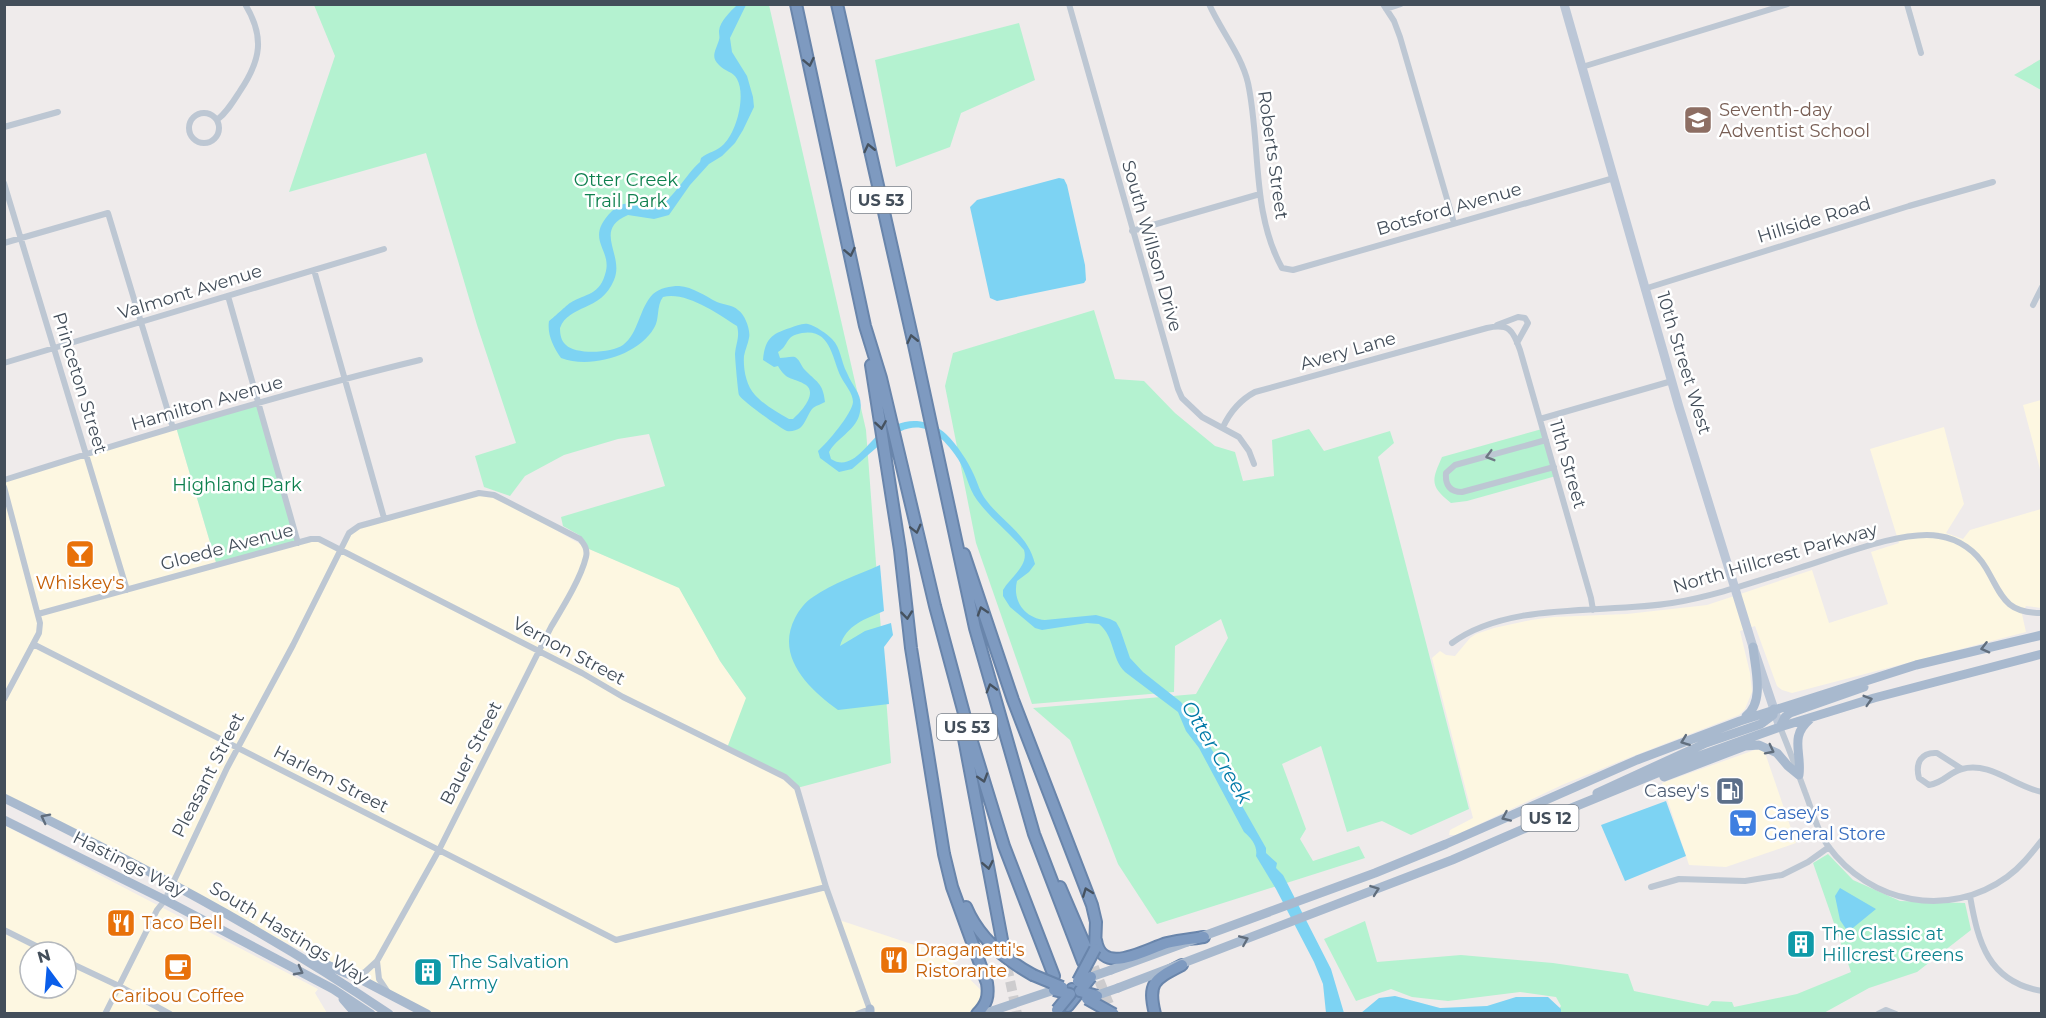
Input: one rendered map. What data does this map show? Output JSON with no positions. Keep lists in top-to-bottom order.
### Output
{
  "streets": {
    "highway": ["US 53"],
    "main road": ["US 12", "Hastings Way", "South Hastings Way"],
    "street": [
      "Roberts Street",
      "Botsford Avenue",
      "Hillside Road",
      "South Willson Drive",
      "Valmont Avenue",
      "Avery Lane",
      "10th Street West",
      "Princeton Street",
      "Hamilton Avenue",
      "11th Street",
      "Gloede Avenue",
      "North Hillcrest Parkway",
      "Vernon Street",
      "Bauer Street",
      "Pleasant Street",
      "Harlem Street"
    ]
  },
  "crossings": [
    ["Roberts Street", "Botsford Avenue"],
    ["Botsford Avenue", "10th Street West"],
    ["Hillside Road", "10th Street West"],
    ["South Willson Drive", "Avery Lane"],
    ["Valmont Avenue", "Princeton Street"],
    ["Avery Lane", "11th Street"],
    ["10th Street West", "North Hillcrest Parkway"],
    ["10th Street West", "US 12"],
    ["Princeton Street", "Hamilton Avenue"],
    ["Princeton Street", "Gloede Avenue"],
    ["11th Street", "North Hillcrest Parkway"],
    ["Gloede Avenue", "Vernon Street"],
    ["Gloede Avenue", "Pleasant Street"],
    ["Vernon Street", "Bauer Street"],
    ["Vernon Street", "Pleasant Street"],
    ["Vernon Street", "Harlem Street"],
    ["Bauer Street", "Harlem Street"],
    ["Pleasant Street", "Harlem Street"],
    ["Pleasant Street", "Hastings Way"],
    ["Pleasant Street", "South Hastings Way"],
    ["Hastings Way", "South Hastings Way"]
  ],
  "water": ["Otter Creek"],
  "parks": ["Otter Creek Trail Park", "Highland Park"],
  "places": {
    "school or university": ["Seventh-day Adventist School"],
    "bar": ["Whiskey's"],
    "fuel station": ["Casey's"],
    "supermarket": ["Casey's General Store"],
    "restaurant": ["Taco Bell", "Draganetti's Ristorante"],
    "building": ["The Classic at Hillcrest Greens", "The Salvation Army"],
    "cafe": ["Caribou Coffee"]
  },
  "north": "top"
}
